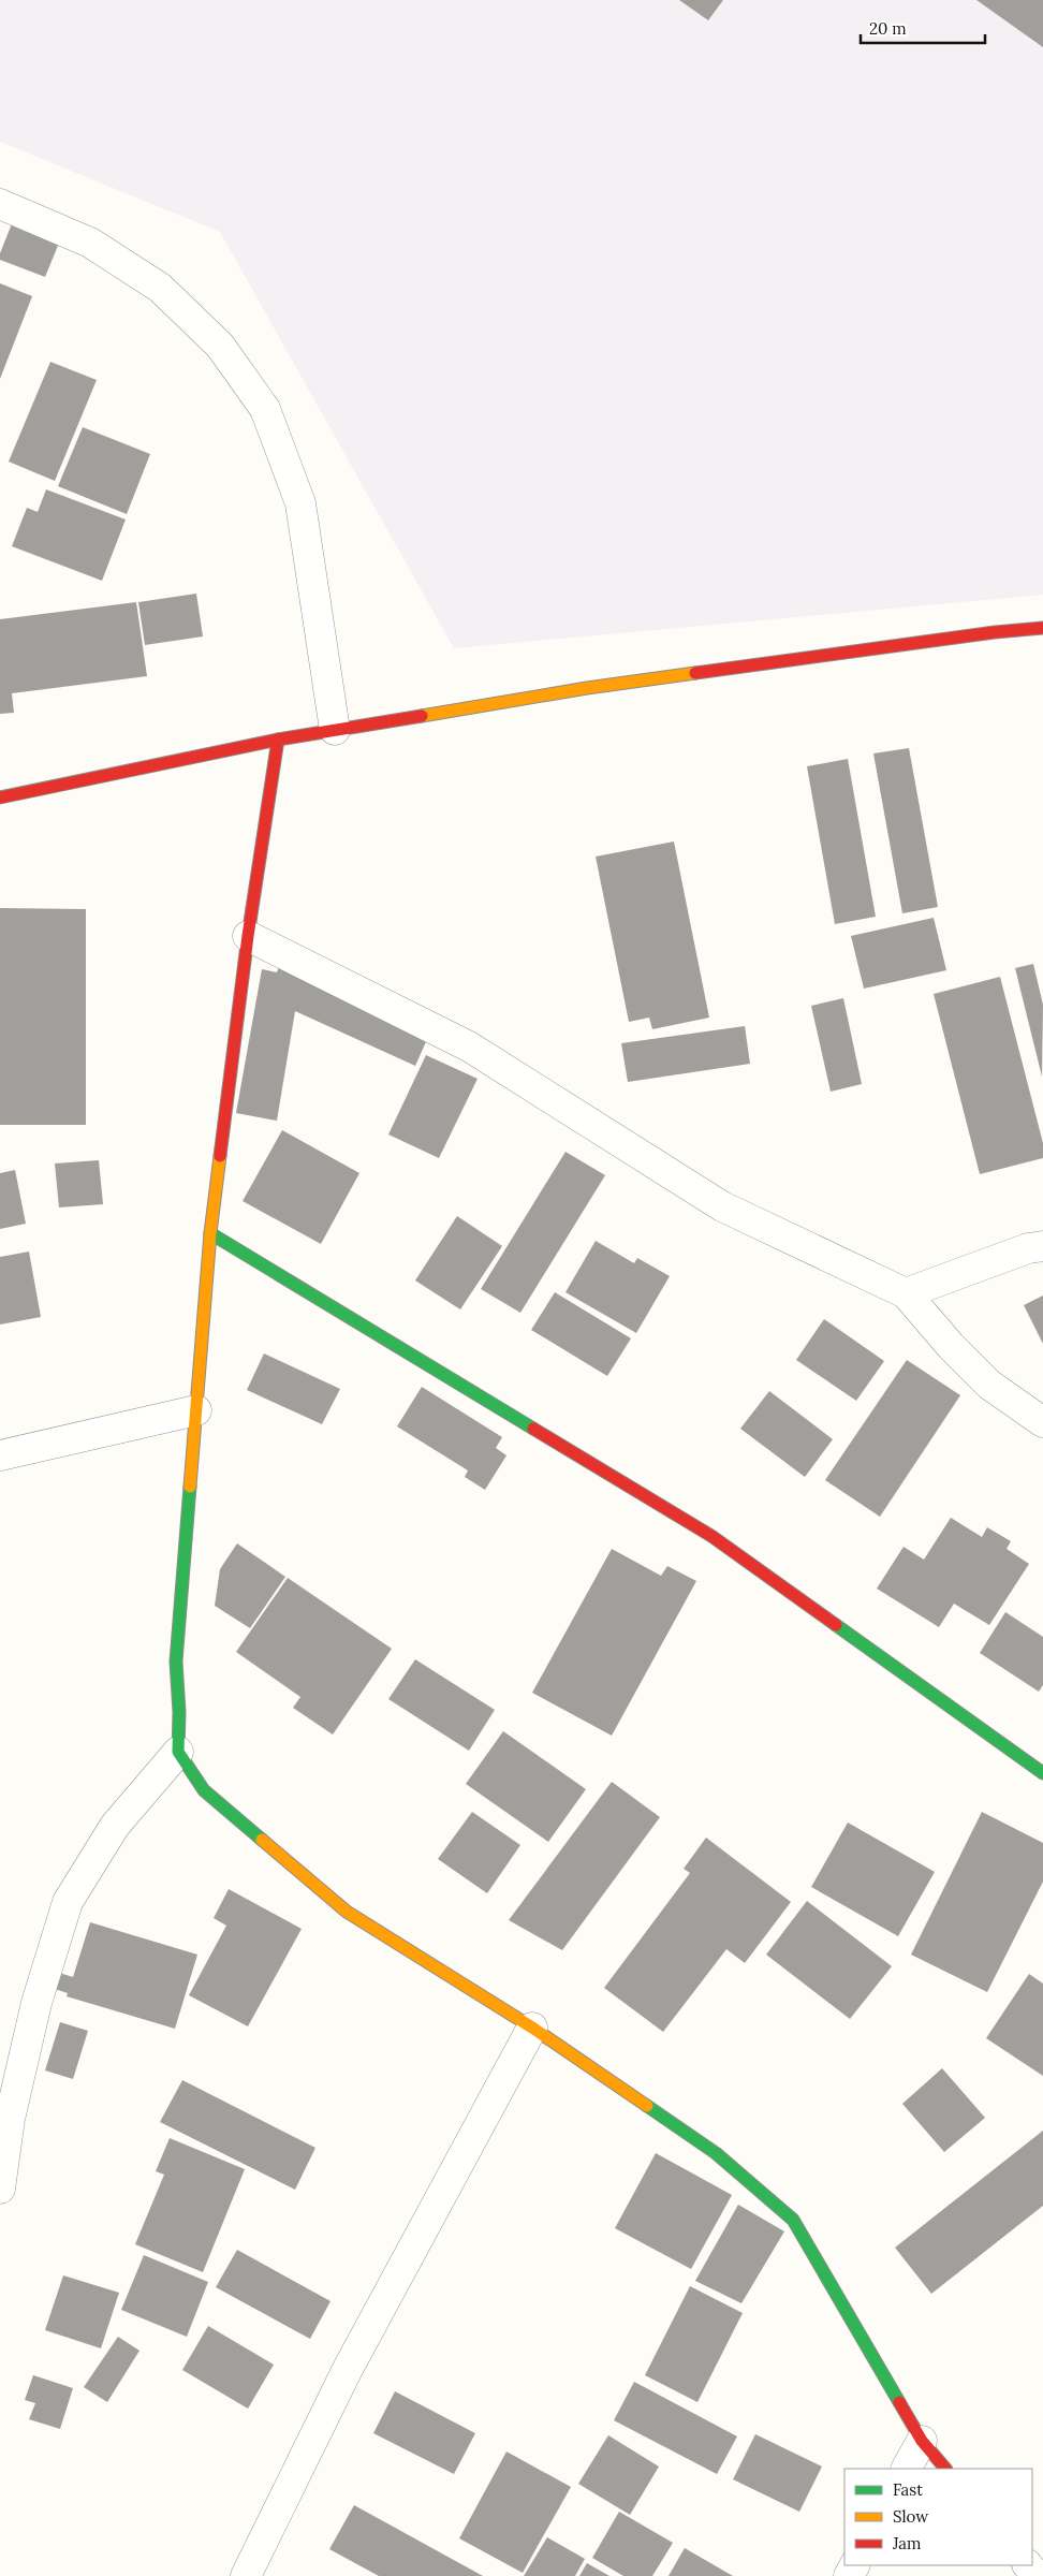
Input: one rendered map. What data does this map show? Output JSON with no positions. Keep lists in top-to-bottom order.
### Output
{
  "legend": ["Fast", "Slow", "Jam"],
  "scale_bar": "20 m"
}
